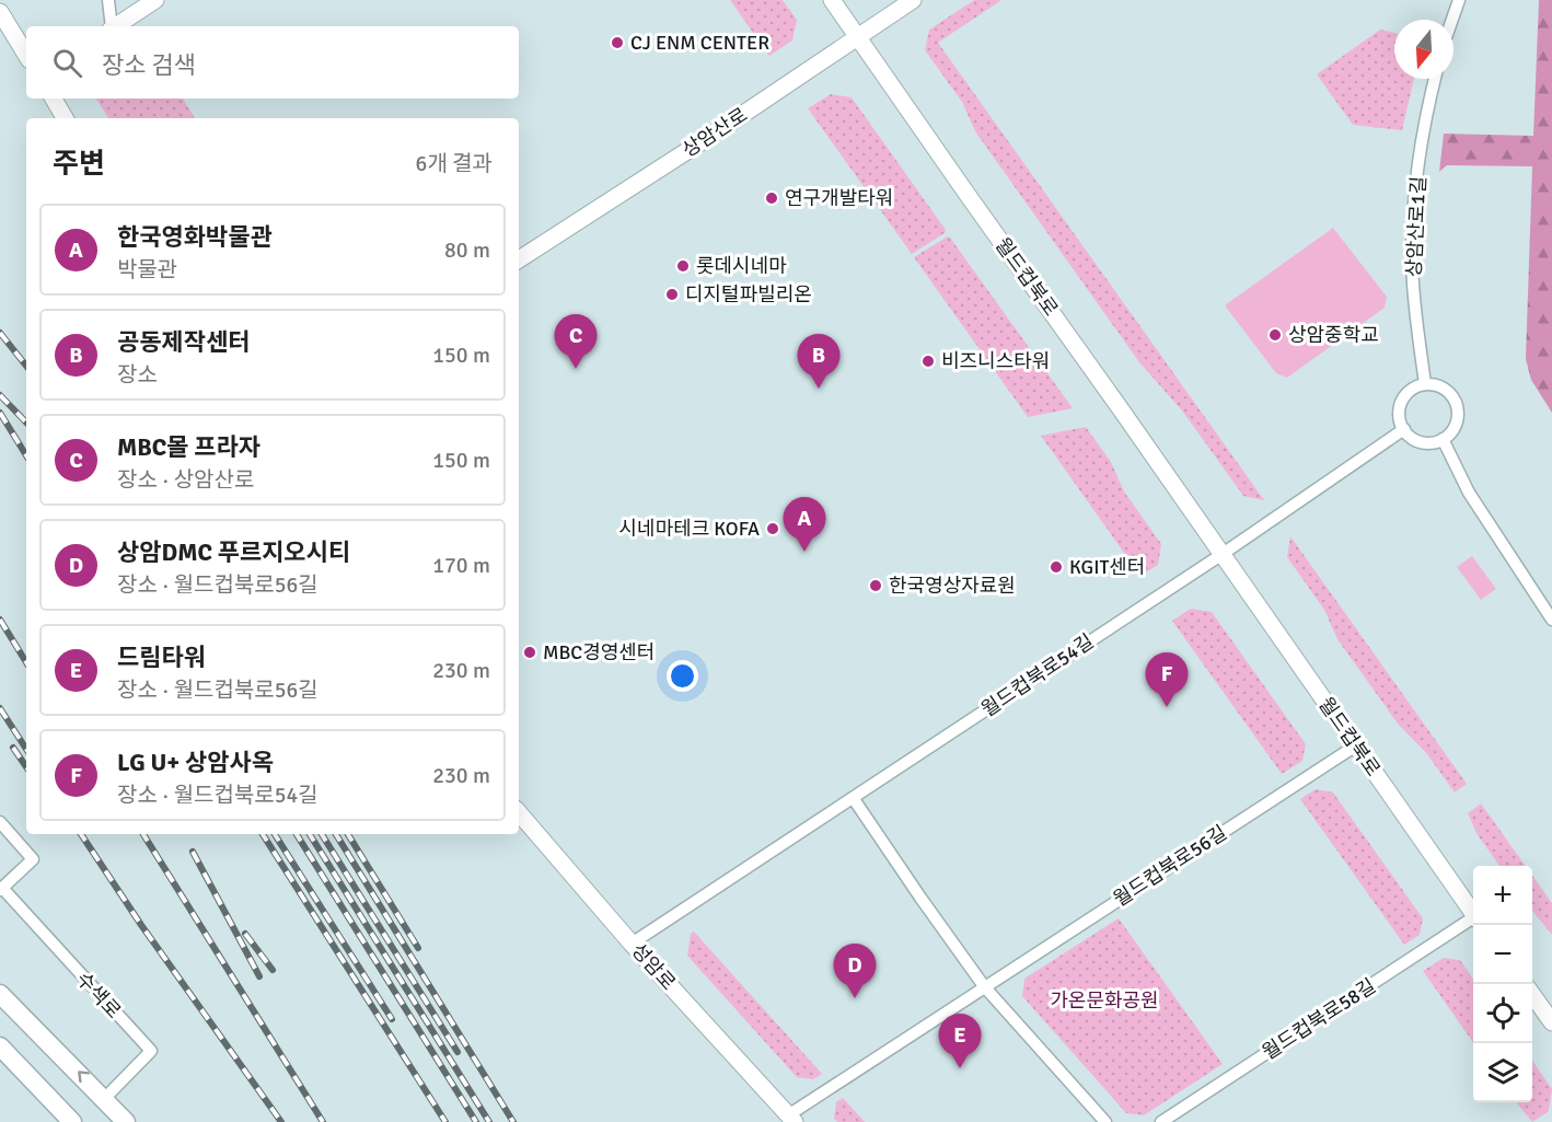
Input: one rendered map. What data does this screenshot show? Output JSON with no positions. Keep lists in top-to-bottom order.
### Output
{
  "streets": {
    "main road": ["상암산로", "월드컵북로", "성암로"],
    "street": [
      "상암산로1길",
      "월드컵북로54길",
      "월드컵북로56길",
      "수색로",
      "월드컵북로58길"
    ]
  },
  "crossings": [
    ["상암산로", "월드컵북로"],
    ["월드컵북로", "월드컵북로54길"],
    ["월드컵북로", "월드컵북로56길"],
    ["월드컵북로54길", "성암로"],
    ["월드컵북로56길", "성암로"]
  ],
  "parks": ["가온문화공원"],
  "places": [
    "CJ ENM CENTER",
    "연구개발타워",
    "롯데시네마",
    "디지털파빌리온",
    "상암중학교",
    "비즈니스타워",
    "시네마테크 KOFA",
    "KGIT센터",
    "한국영상자료원",
    "MBC경영센터"
  ],
  "north": "bottom",
  "page": {
    "search": "장소 검색",
    "heading": ["주변", "6개 결과"],
    "list": [
      {
        "mark": "A",
        "name": "한국영화박물관",
        "note": "박물관",
        "value": "80 m"
      },
      {
        "mark": "B",
        "name": "공동제작센터",
        "note": "장소",
        "value": "150 m"
      },
      {
        "mark": "C",
        "name": "MBC몰 프라자",
        "note": "장소 · 상암산로",
        "value": "150 m"
      },
      {
        "mark": "D",
        "name": "상암DMC 푸르지오시티",
        "note": "장소 · 월드컵북로56길",
        "value": "170 m"
      },
      {
        "mark": "E",
        "name": "드림타워",
        "note": "장소 · 월드컵북로56길",
        "value": "230 m"
      },
      {
        "mark": "F",
        "name": "LG U+ 상암사옥",
        "note": "장소 · 월드컵북로54길",
        "value": "230 m"
      }
    ],
    "pins": [
      "C",
      "B",
      "A",
      "F",
      "D",
      "E"
    ],
    "map_buttons": ["+", "−"]
  }
}
